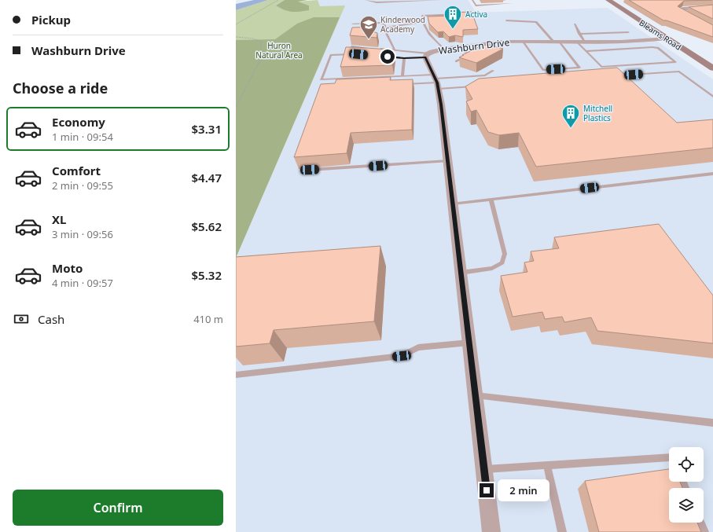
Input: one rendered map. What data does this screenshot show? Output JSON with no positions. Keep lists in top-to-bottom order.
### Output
{
  "streets": {
    "main road": ["Bleams Road"],
    "street": ["Washburn Drive"]
  },
  "crossings": [
    ["Bleams Road", "Washburn Drive"]
  ],
  "parks": ["Huron Natural Area"],
  "places": {
    "building": ["Activa", "Mitchell Plastics"],
    "school or university": ["Kinderwood Academy"]
  },
  "page": {
    "banner": ["Pickup", "Washburn Drive"],
    "heading": "Choose a ride",
    "list": [
      {
        "name": "Economy",
        "note": "1 min · 09:54",
        "value": "$3.31"
      },
      {
        "name": "Comfort",
        "note": "2 min · 09:55",
        "value": "$4.47"
      },
      {
        "name": "XL",
        "note": "3 min · 09:56",
        "value": "$5.62"
      },
      {
        "name": "Moto",
        "note": "4 min · 09:57",
        "value": "$5.32"
      }
    ],
    "pay": ["Cash", "410 m"],
    "bubble": "2 min",
    "buttons": "Confirm"
  }
}
